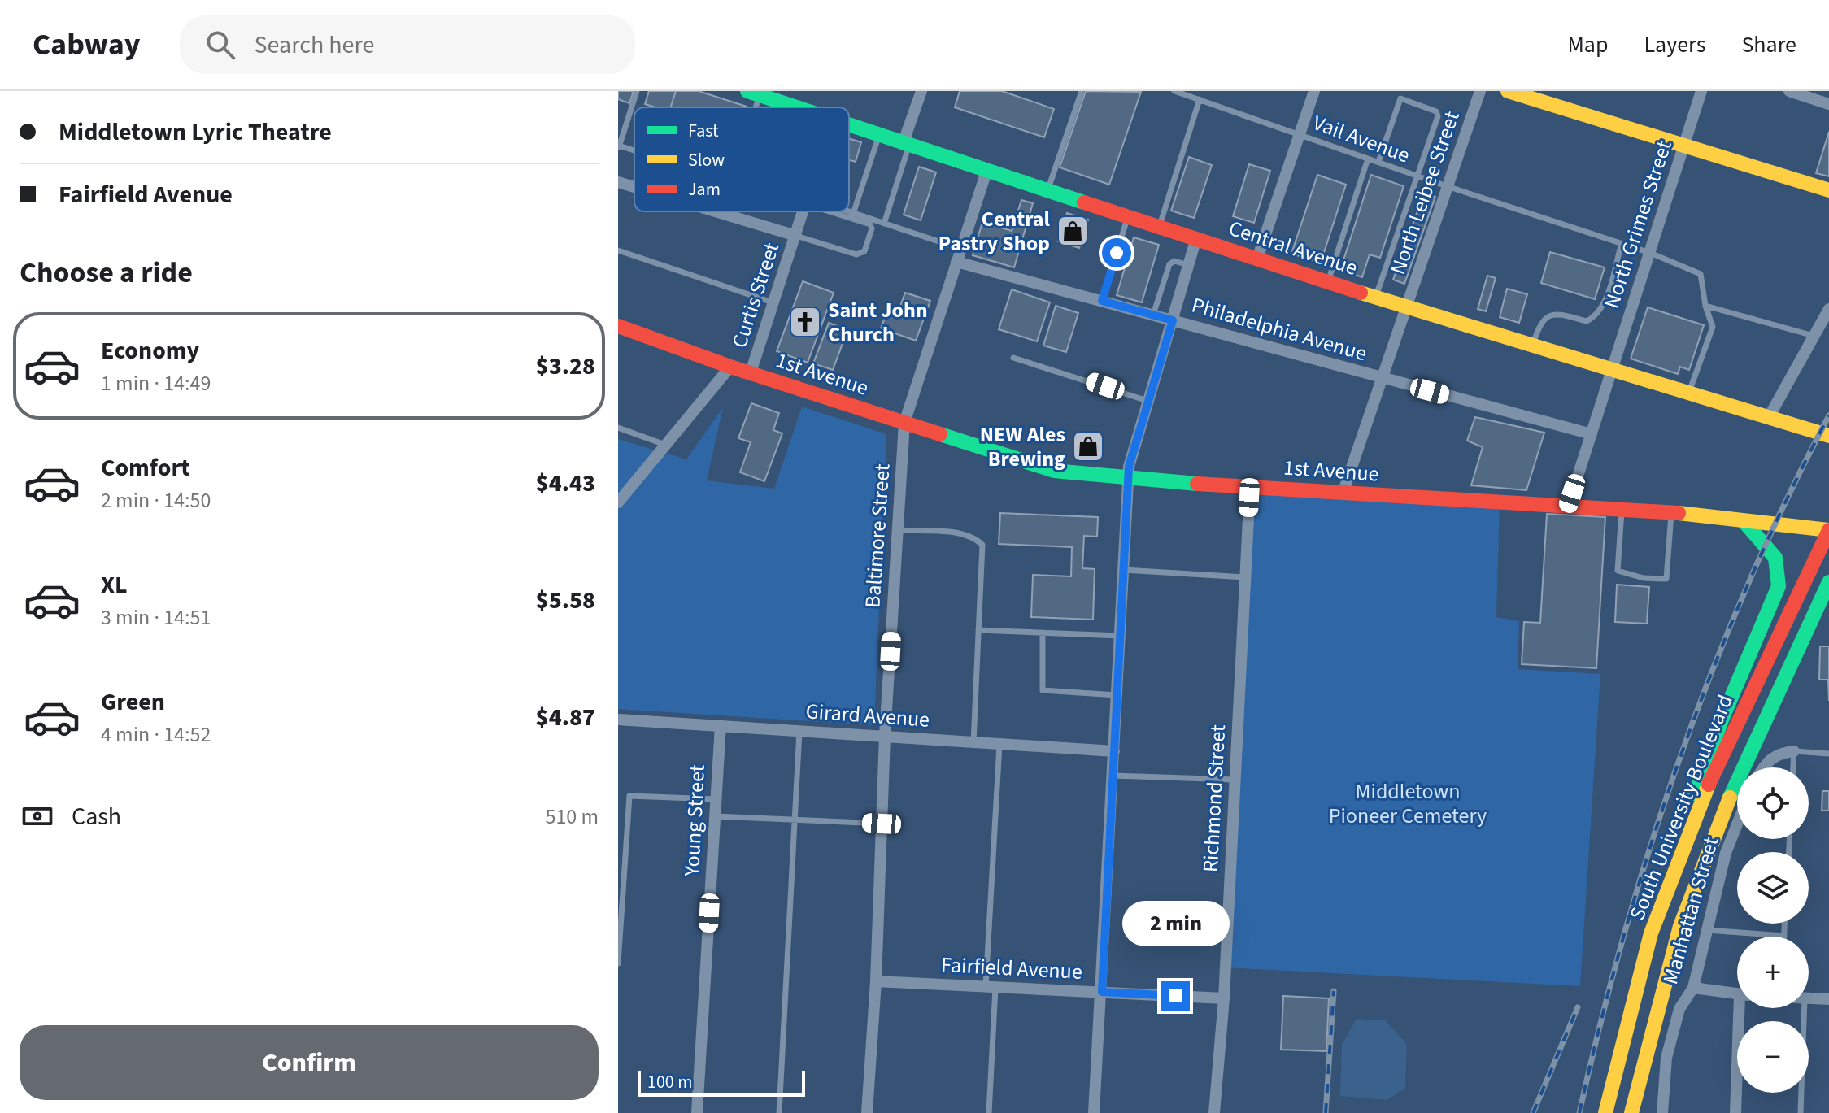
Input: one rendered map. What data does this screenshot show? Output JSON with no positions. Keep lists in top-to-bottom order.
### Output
{
  "streets": {
    "main road": ["Central Avenue", "1st Avenue", "South University Boulevard"],
    "street": [
      "North Leibee Street",
      "North Grimes Street",
      "Curtis Street",
      "Philadelphia Avenue",
      "Baltimore Street",
      "Girard Avenue",
      "Richmond Street",
      "Young Street",
      "Manhattan Street",
      "Fairfield Avenue"
    ],
    "lane": ["Vail Avenue"]
  },
  "crossings": [
    ["Vail Avenue", "North Leibee Street"],
    ["Vail Avenue", "North Grimes Street"],
    ["North Leibee Street", "Central Avenue"],
    ["North Leibee Street", "Philadelphia Avenue"],
    ["North Leibee Street", "1st Avenue"],
    ["North Grimes Street", "Central Avenue"],
    ["North Grimes Street", "Philadelphia Avenue"],
    ["North Grimes Street", "1st Avenue"],
    ["Central Avenue", "Baltimore Street"],
    ["Curtis Street", "1st Avenue"],
    ["Philadelphia Avenue", "Baltimore Street"],
    ["1st Avenue", "Baltimore Street"],
    ["1st Avenue", "Richmond Street"],
    ["1st Avenue", "South University Boulevard"],
    ["Baltimore Street", "Girard Avenue"],
    ["Baltimore Street", "Fairfield Avenue"],
    ["Girard Avenue", "Young Street"],
    ["Richmond Street", "Fairfield Avenue"]
  ],
  "parks": ["Middletown Pioneer Cemetery"],
  "places": {
    "shop": ["Central Pastry Shop", "NEW Ales Brewing"],
    "church": ["Saint John Church"]
  },
  "legend": ["Fast", "Slow", "Jam"],
  "scale_bar": "100 m",
  "page": {
    "header": "Cabway",
    "search": "Search here",
    "nav": ["Map", "Layers", "Share"],
    "banner": ["Middletown Lyric Theatre", "Fairfield Avenue"],
    "heading": "Choose a ride",
    "list": [
      {
        "name": "Economy",
        "note": "1 min · 14:49",
        "value": "$3.28"
      },
      {
        "name": "Comfort",
        "note": "2 min · 14:50",
        "value": "$4.43"
      },
      {
        "name": "XL",
        "note": "3 min · 14:51",
        "value": "$5.58"
      },
      {
        "name": "Green",
        "note": "4 min · 14:52",
        "value": "$4.87"
      }
    ],
    "map_buttons": ["+", "−"],
    "pay": ["Cash", "510 m"],
    "bubble": "2 min",
    "buttons": "Confirm",
    "scale": "100 m"
  }
}
